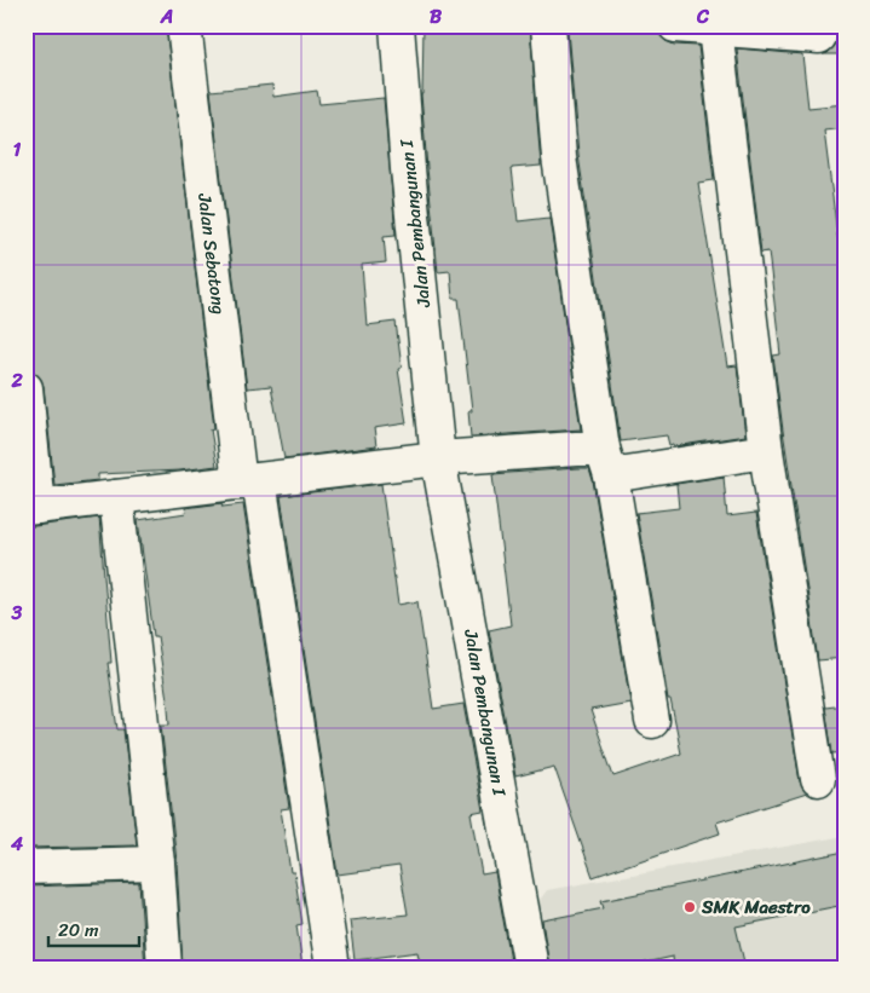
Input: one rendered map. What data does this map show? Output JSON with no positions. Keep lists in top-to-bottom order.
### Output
{
  "streets": {
    "street": ["Jalan Pembangunan I", "Jalan Sebatong"]
  },
  "places": ["SMK Maestro"],
  "scale_bar": "20 m",
  "grid": {
    "columns": ["A", "B", "C"],
    "rows": [
      "1",
      "2",
      "3",
      "4"
    ]
  }
}
